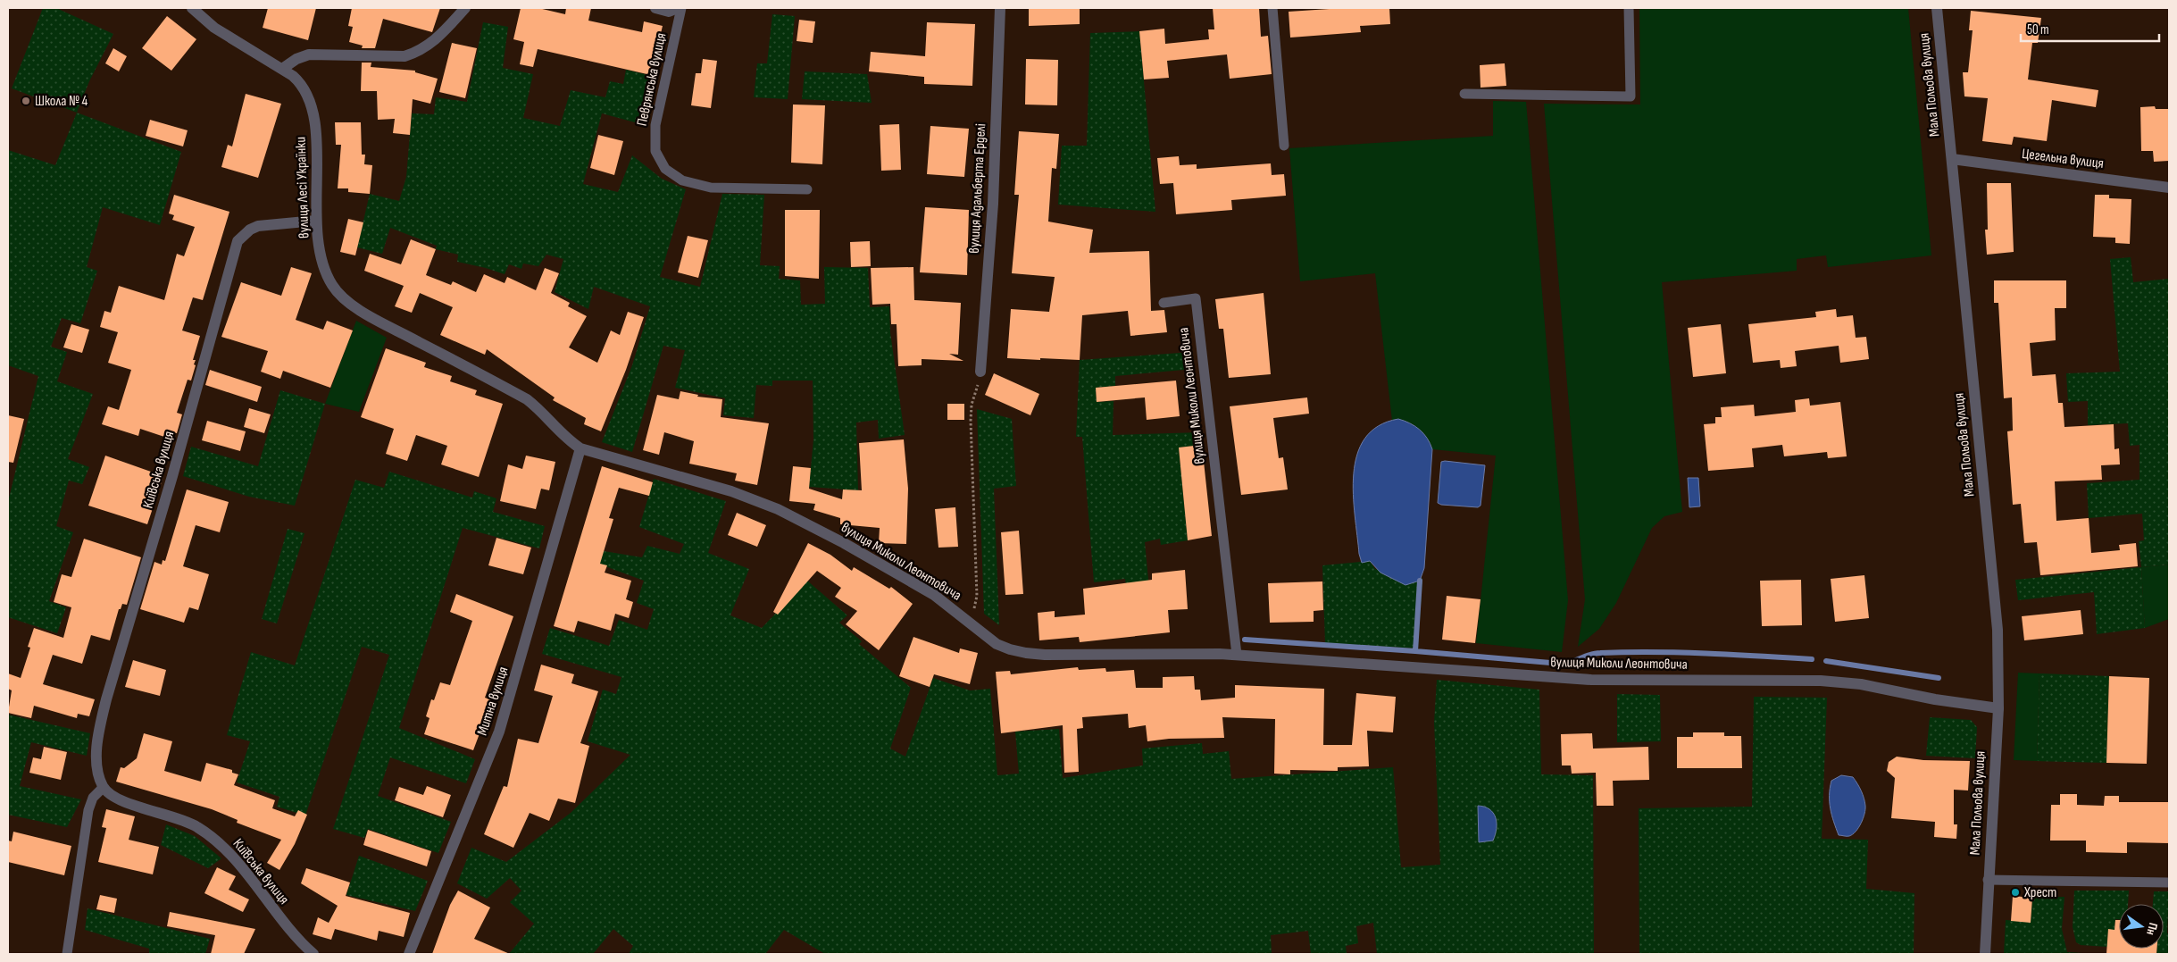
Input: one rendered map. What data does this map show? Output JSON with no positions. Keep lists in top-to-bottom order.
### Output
{
  "streets": {
    "street": [
      "Мала Польова вулиця",
      "Цегельна вулиця",
      "вулиця Лесі Українки",
      "вулиця Адальберта Ерделі",
      "вулиця Миколи Леонтовича",
      "Київська вулиця",
      "Митна вулиця"
    ],
    "lane": ["Певрянська вулиця"]
  },
  "crossings": [
    ["Мала Польова вулиця", "Цегельна вулиця"],
    ["Мала Польова вулиця", "вулиця Миколи Леонтовича"],
    ["вулиця Лесі Українки", "вулиця Миколи Леонтовича"],
    ["вулиця Лесі Українки", "Київська вулиця"],
    ["вулиця Лесі Українки", "Митна вулиця"],
    ["вулиця Миколи Леонтовича", "Митна вулиця"]
  ],
  "places": ["Школа № 4", "Хрест"],
  "scale_bar": "50 m",
  "north": "right"
}
